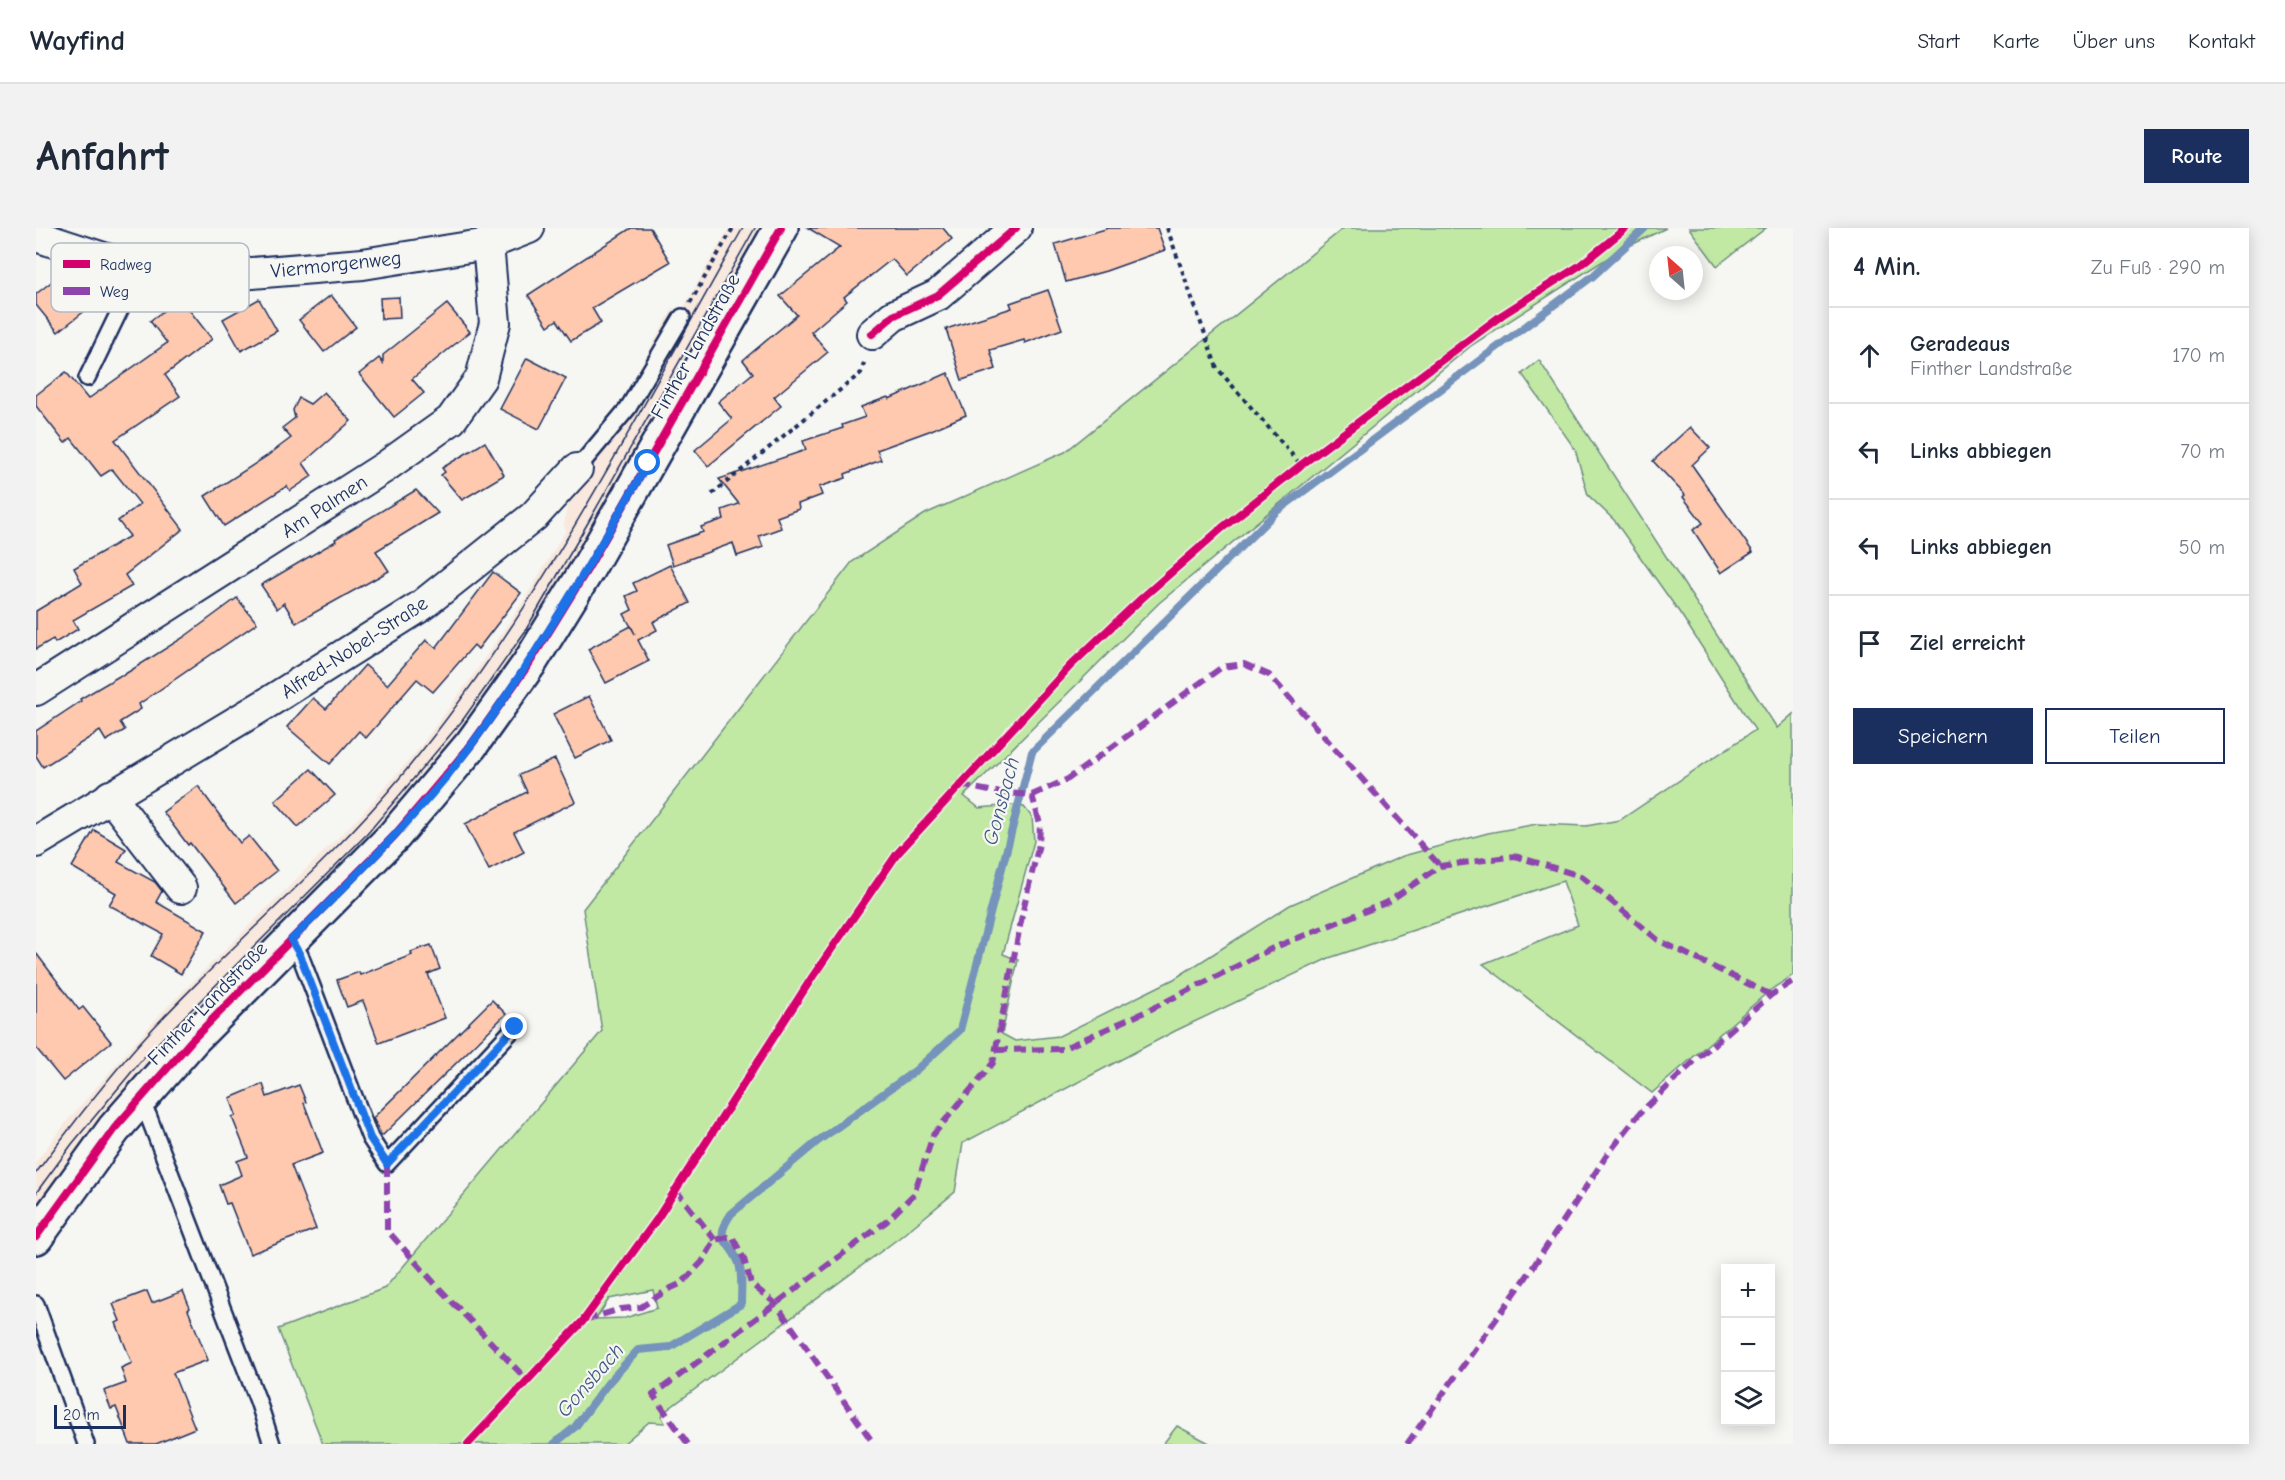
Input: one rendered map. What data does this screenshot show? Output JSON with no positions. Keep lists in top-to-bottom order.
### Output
{
  "streets": {
    "main road": ["Finther Landstraße"],
    "street": ["Viermorgenweg", "Am Palmen", "Alfred-Nobel-Straße"]
  },
  "crossings": [
    ["Viermorgenweg", "Am Palmen"]
  ],
  "water": ["Gonsbach"],
  "legend": ["Radweg", "Weg"],
  "scale_bar": "20 m",
  "north": "top left",
  "page": {
    "header": "Wayfind",
    "nav": [
      "Start",
      "Karte",
      "Über uns",
      "Kontakt"
    ],
    "buttons": [
      "Route",
      ["Speichern", "Teilen"]
    ],
    "title": "Anfahrt",
    "heading": ["4 Min.", "Zu Fuß · 290 m"],
    "list": [
      ["Geradeaus", "Finther Landstraße", "170 m"],
      ["Links abbiegen", "70 m"],
      ["Links abbiegen", "50 m"],
      "Ziel erreicht"
    ],
    "map_buttons": ["+", "−"],
    "scale": "20 m"
  }
}
